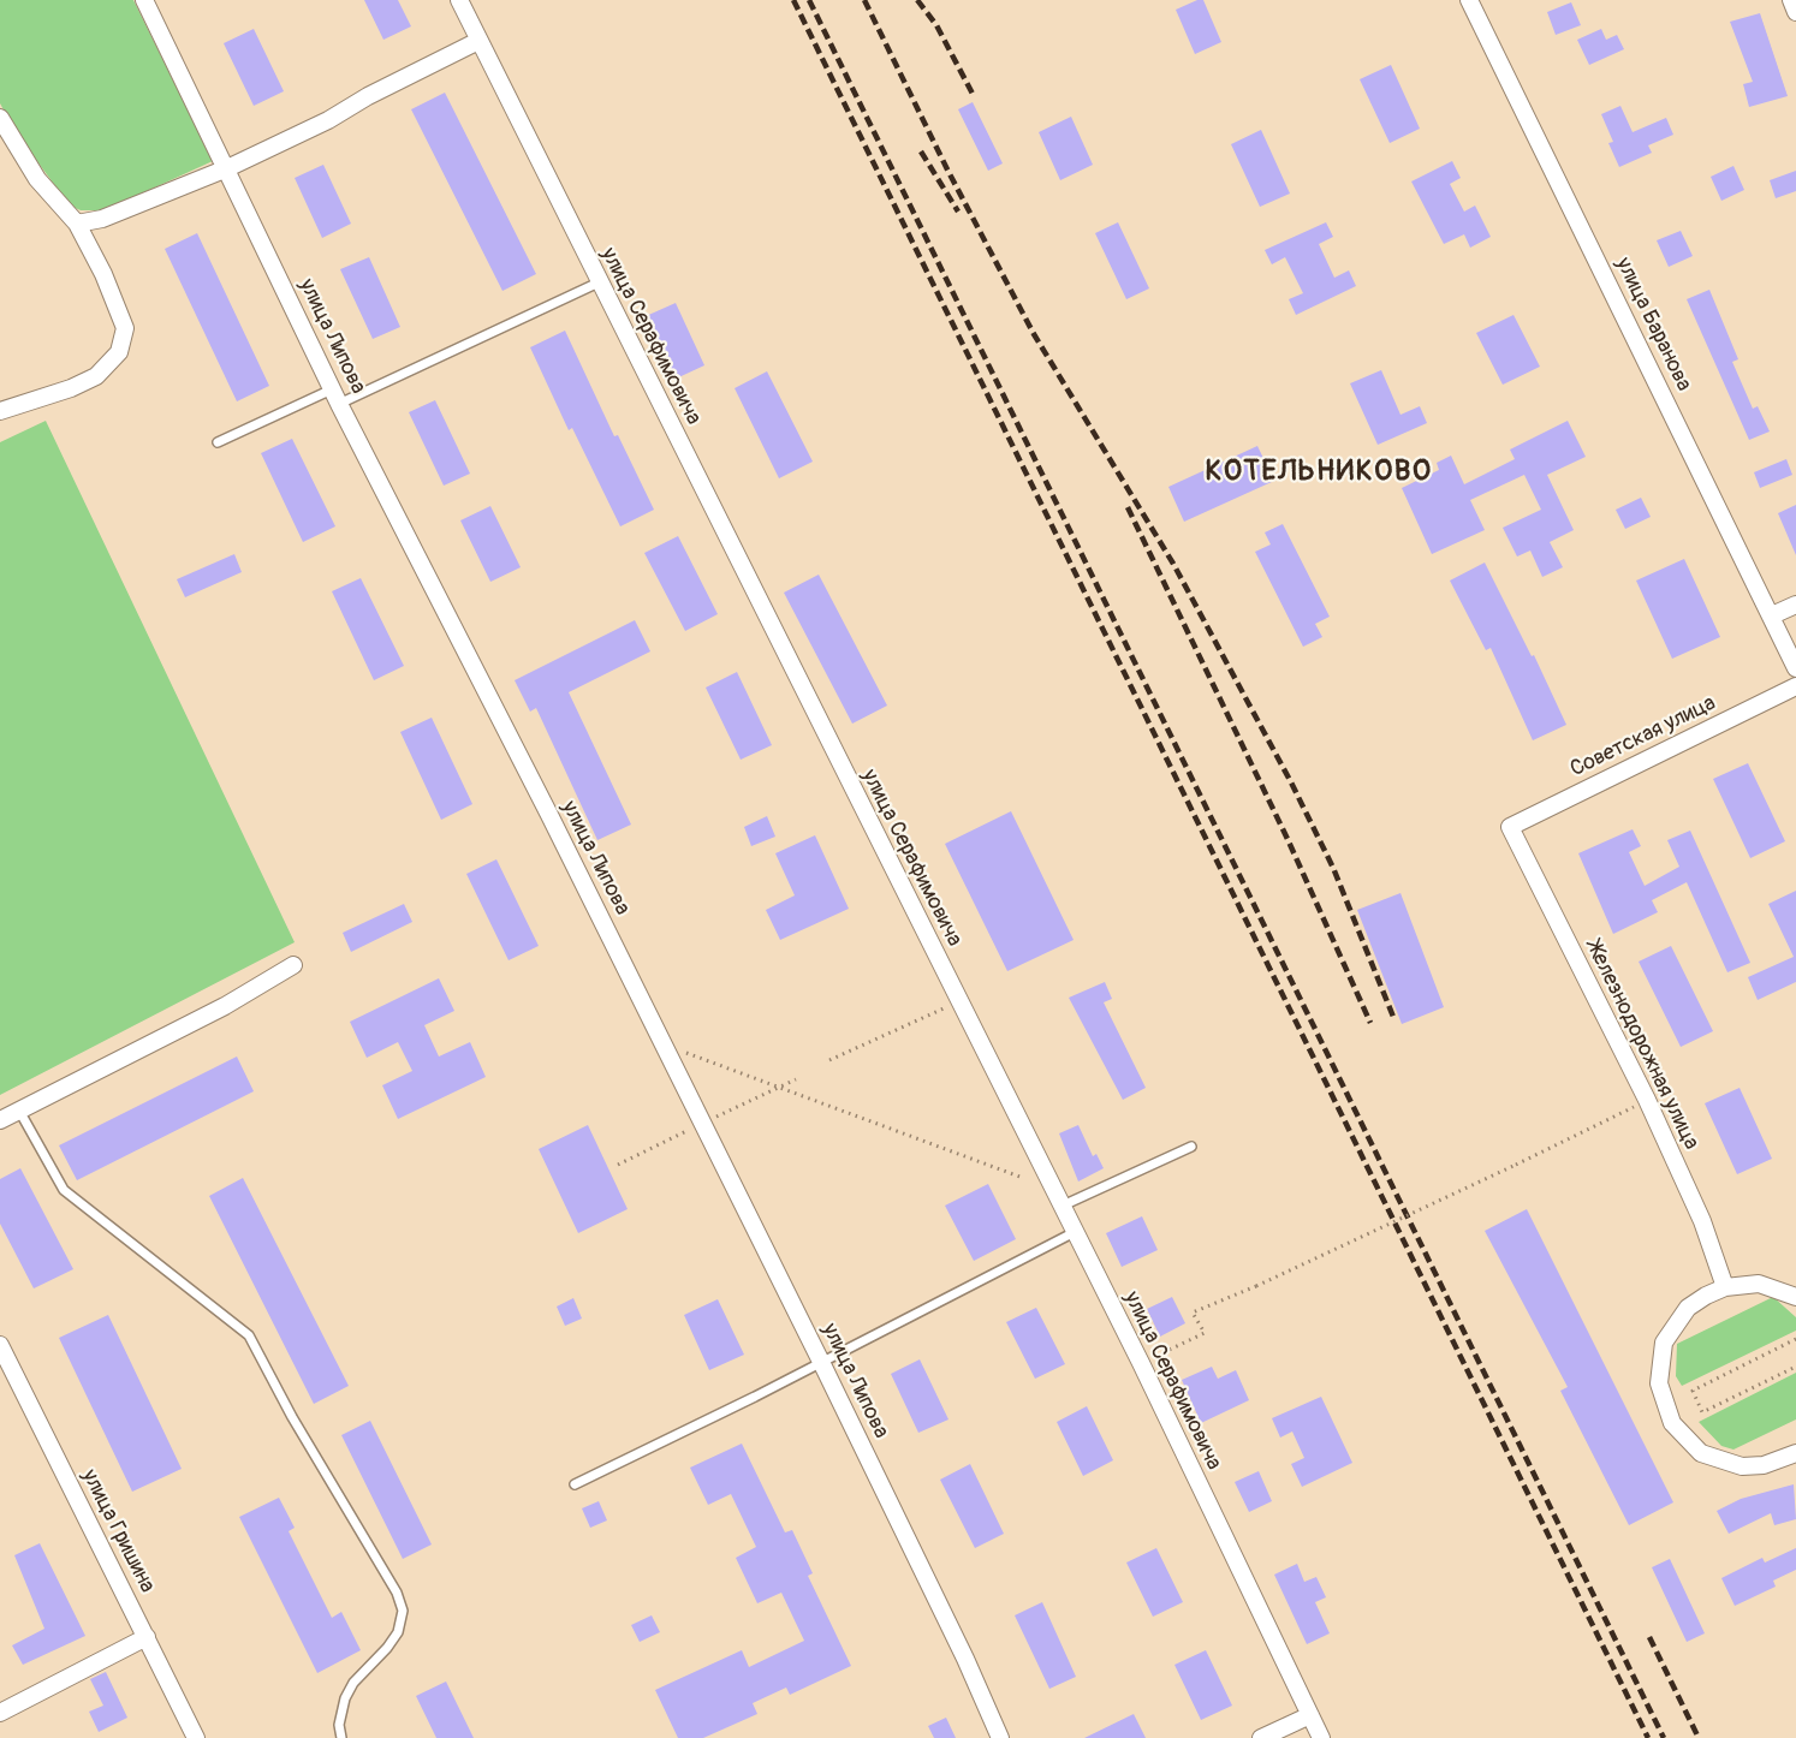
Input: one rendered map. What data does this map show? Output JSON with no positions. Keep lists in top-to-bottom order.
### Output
{
  "streets": {
    "street": [
      "улица Баранова",
      "улица Липова",
      "улица Серафимовича",
      "Советская улица",
      "Железнодорожная улица",
      "улица Гришина"
    ]
  },
  "crossings": [
    ["Советская улица", "Железнодорожная улица"]
  ],
  "districts": ["КОТЕЛЬНИКОВО"]
}
